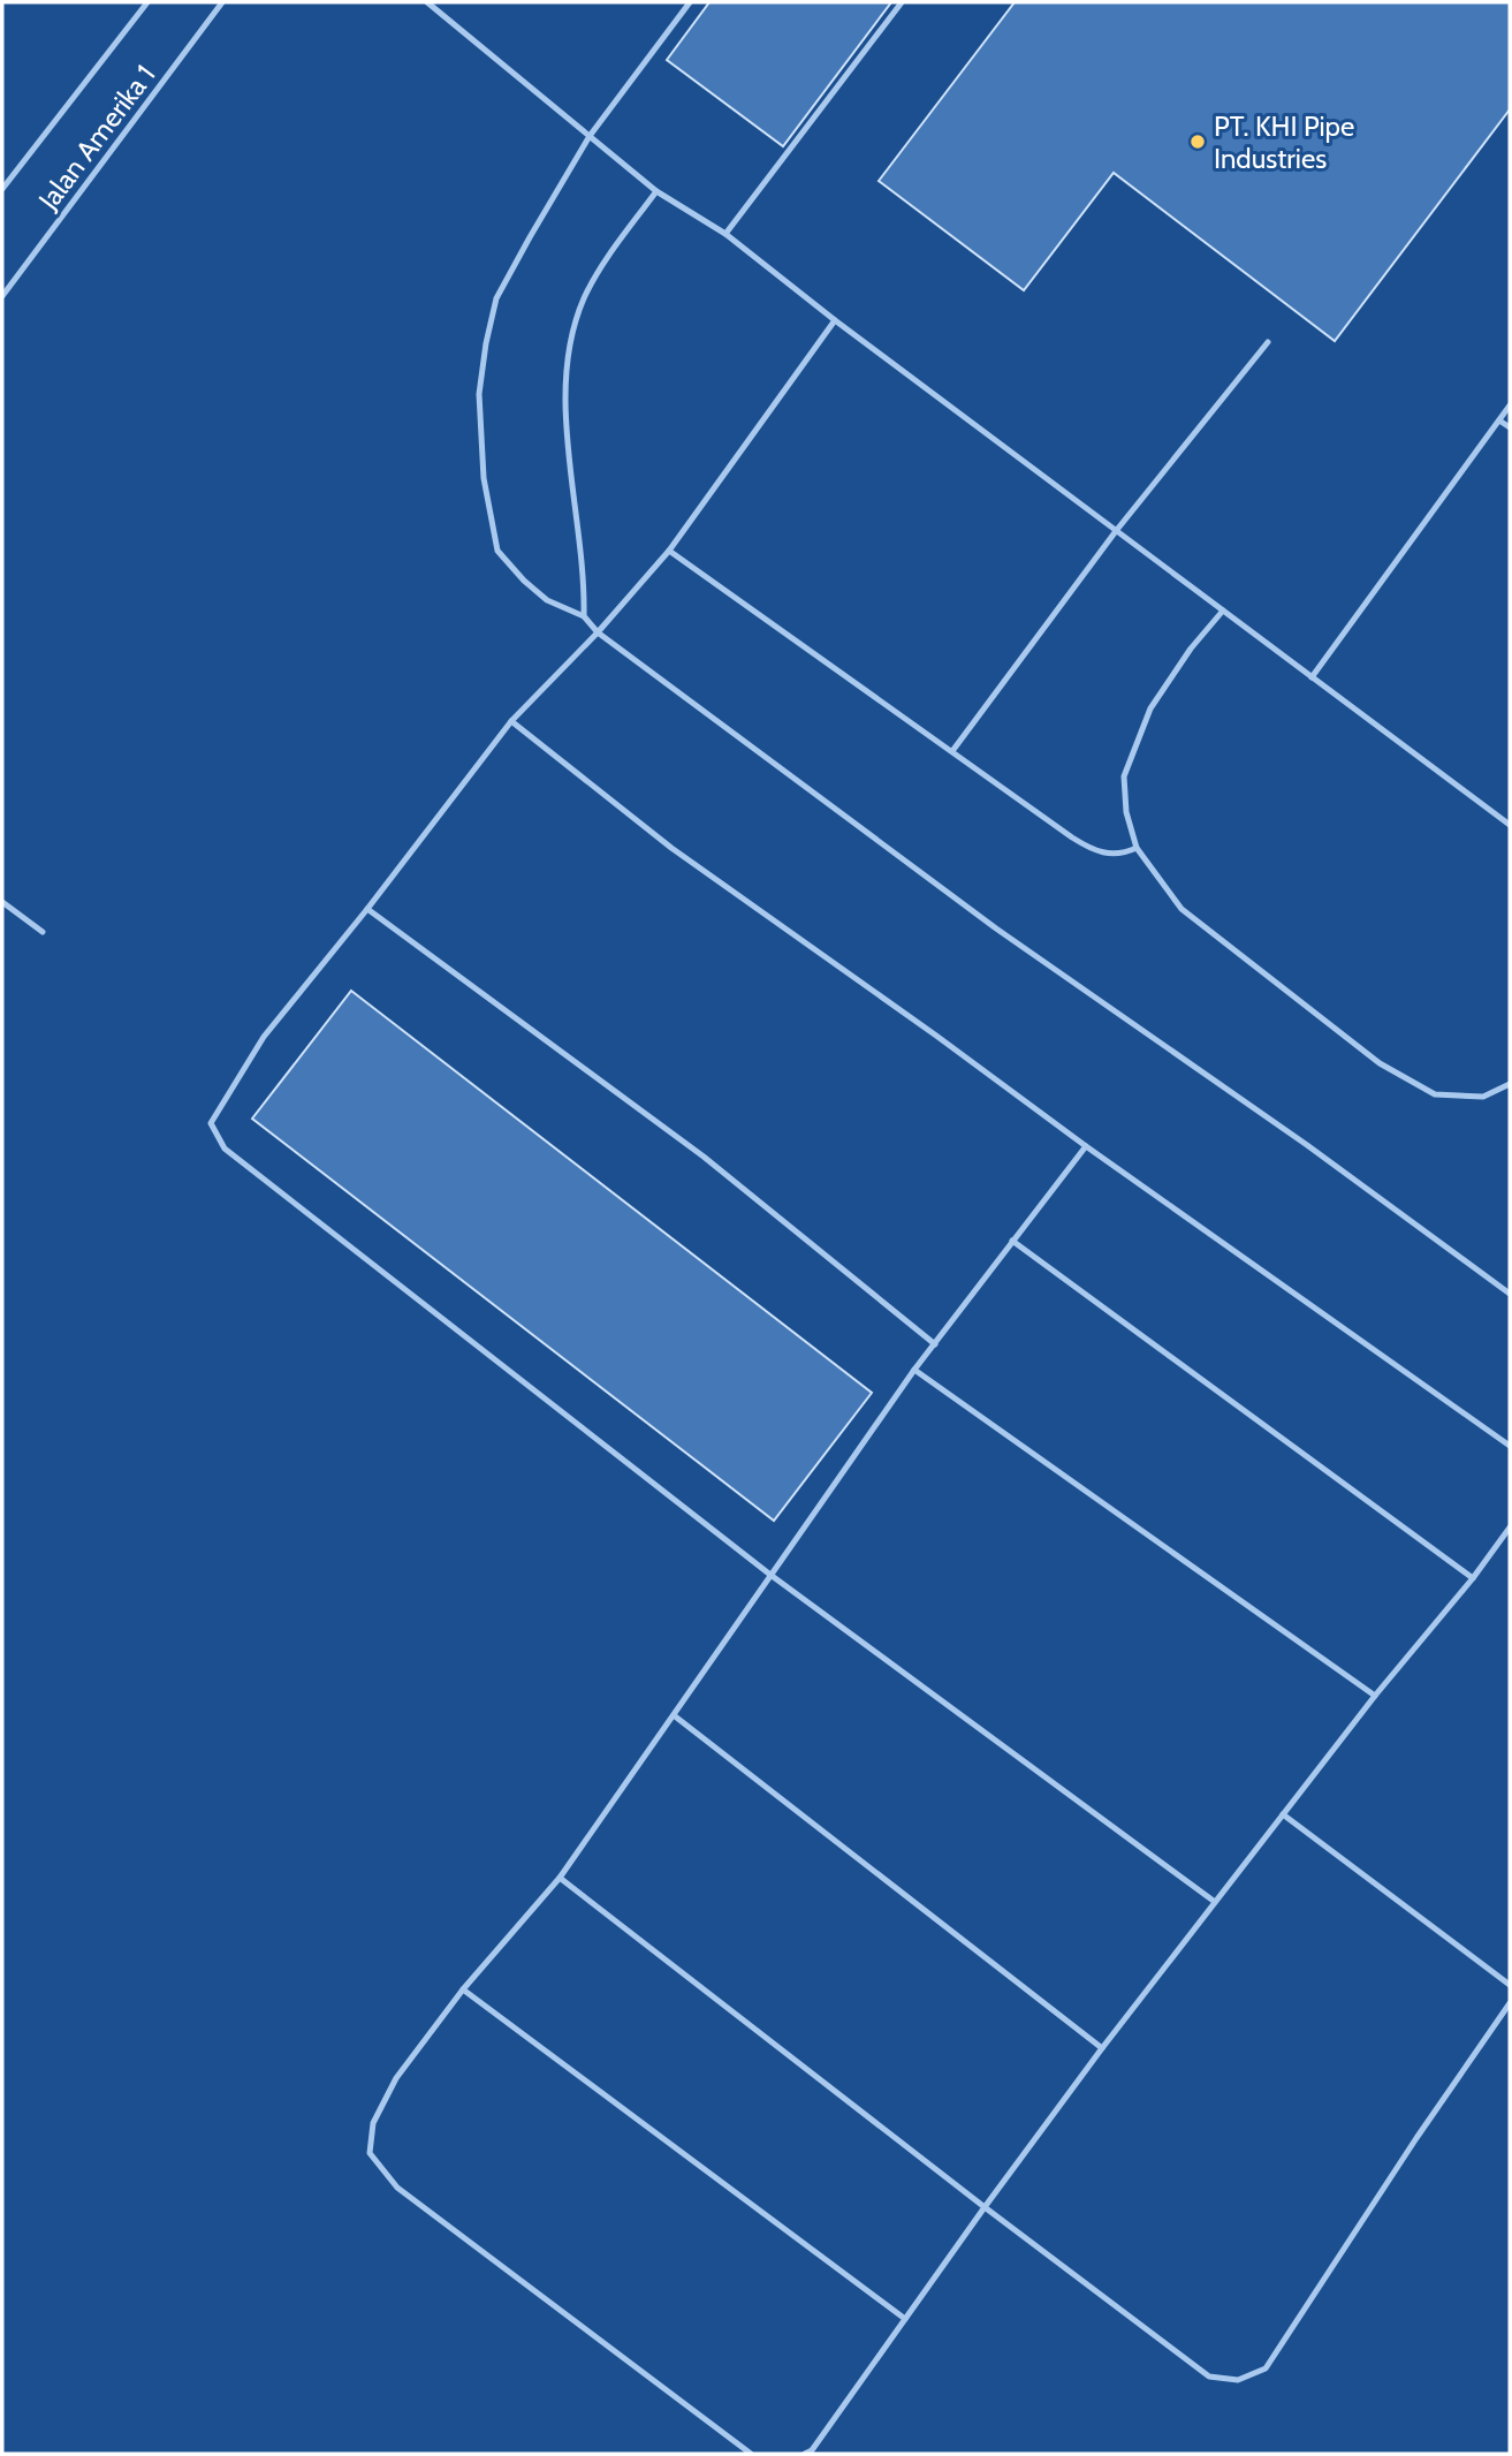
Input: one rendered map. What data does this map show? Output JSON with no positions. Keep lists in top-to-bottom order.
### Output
{
  "streets": {
    "lane": ["Jalan Amerika 1"]
  },
  "places": ["PT. KHI Pipe Industries"]
}
